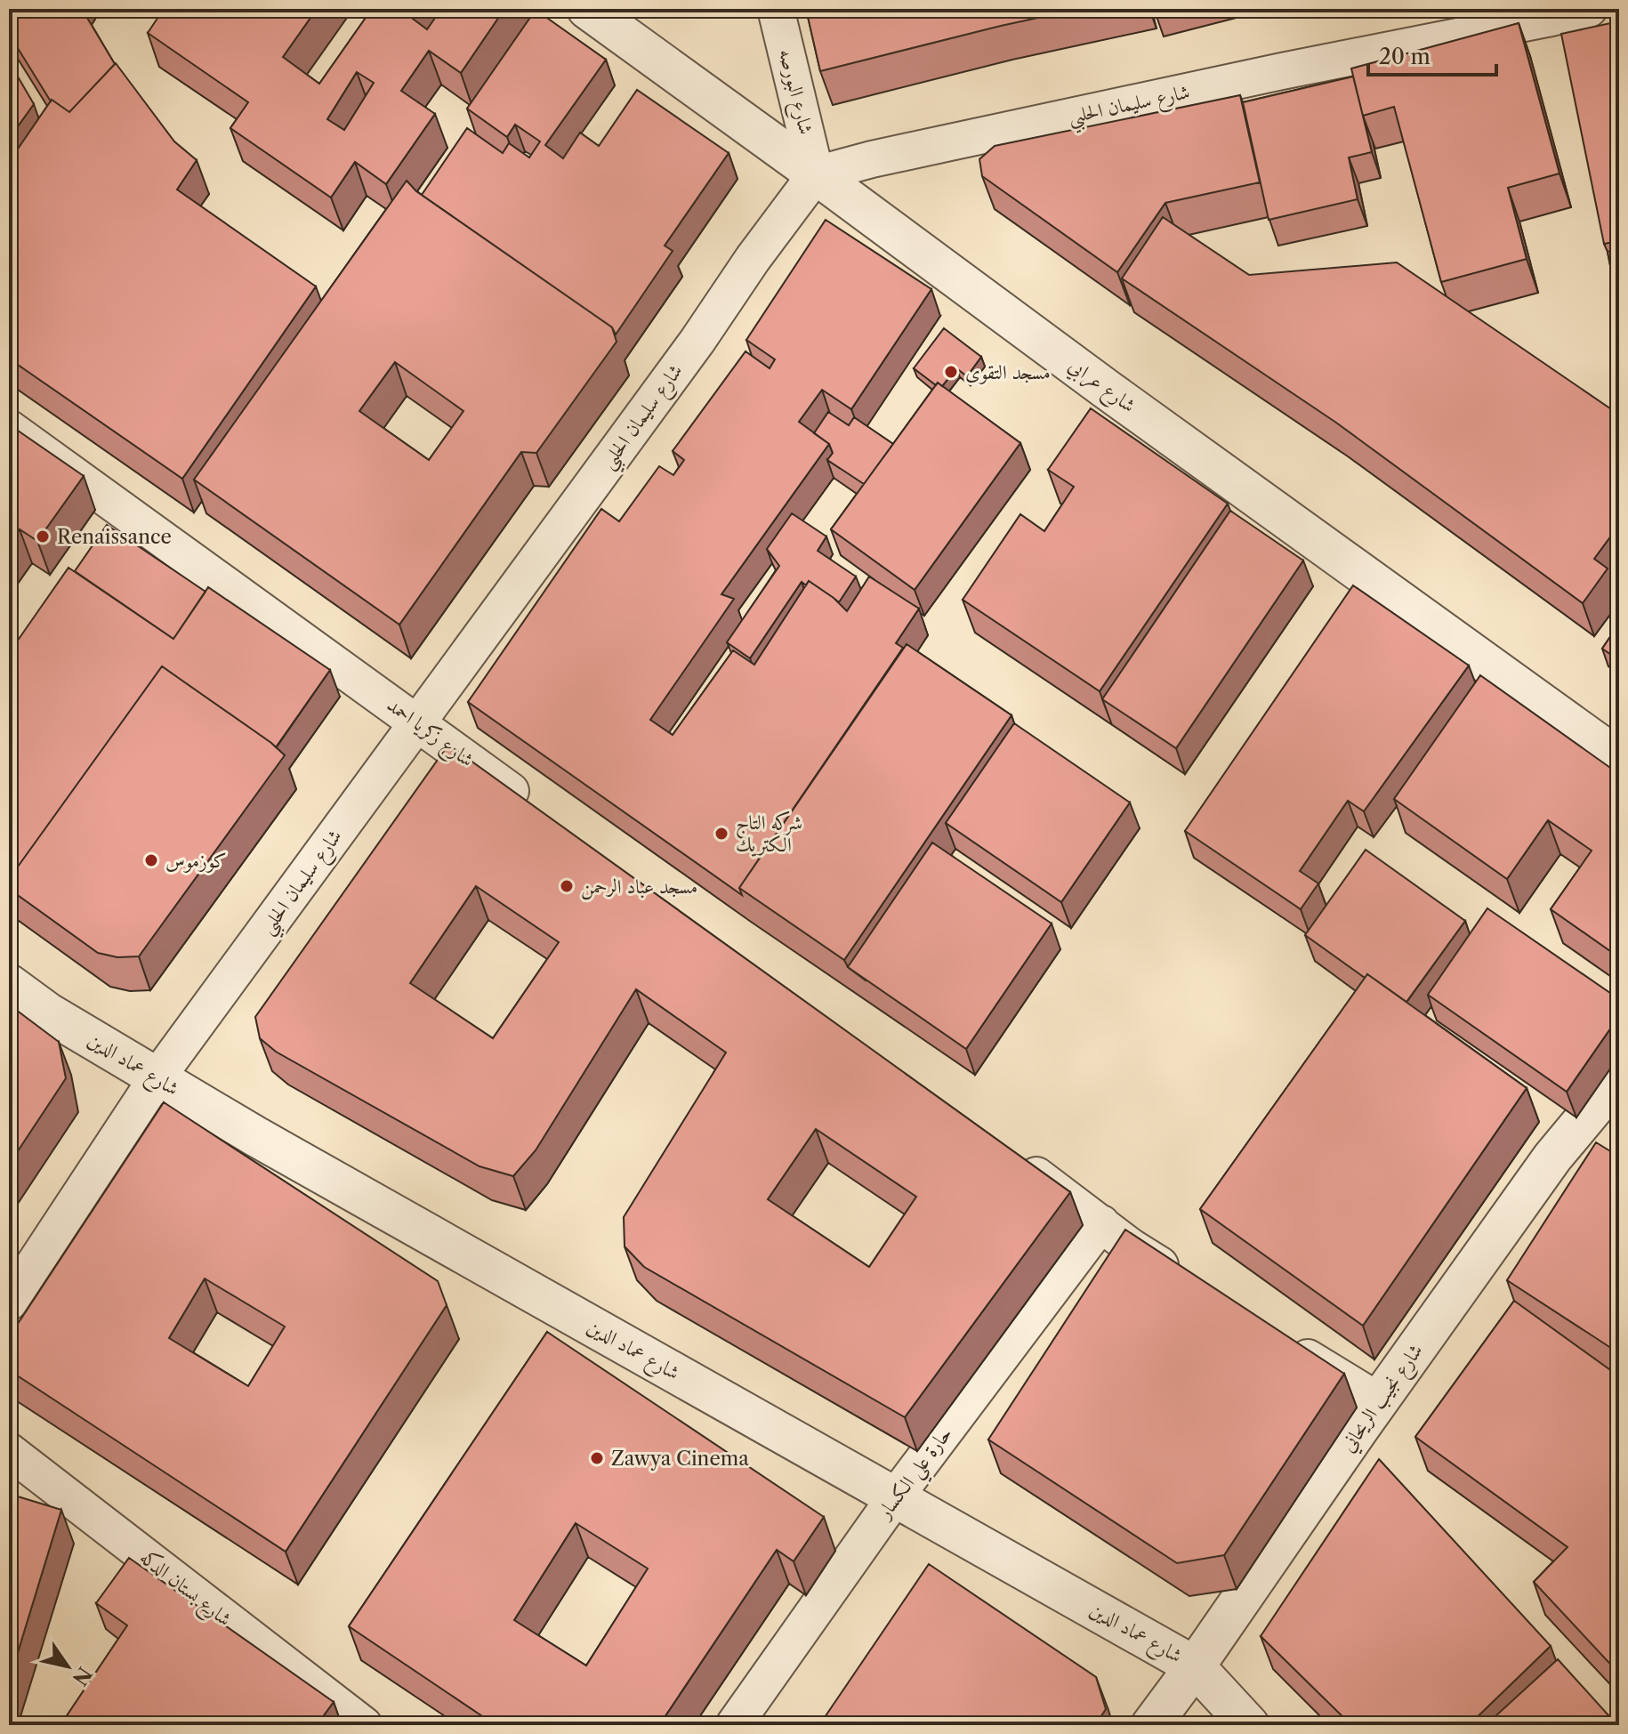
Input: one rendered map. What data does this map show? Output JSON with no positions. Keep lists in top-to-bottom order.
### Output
{
  "streets": {
    "street": [
      "شارع البورصه",
      "شارع سليمان الحلبي",
      "شارع عرابي",
      "شارع زكريا احمد",
      "شارع عماد الدين",
      "شارع نجيب الريحاني",
      "حارة علي الكسار",
      "شارع بستان الدكه"
    ]
  },
  "crossings": [
    ["شارع البورصه", "شارع سليمان الحلبي"],
    ["شارع البورصه", "شارع عرابي"],
    ["شارع سليمان الحلبي", "شارع عرابي"],
    ["شارع سليمان الحلبي", "شارع زكريا احمد"],
    ["شارع سليمان الحلبي", "شارع عماد الدين"],
    ["شارع عماد الدين", "شارع نجيب الريحاني"],
    ["شارع عماد الدين", "حارة علي الكسار"]
  ],
  "places": [
    "مسجد التقوى",
    "Renaissance",
    "شركه التاج الكتريك",
    "كوزموس",
    "مسجد عباد الرحمن",
    "Zawya Cinema"
  ],
  "scale_bar": "20 m",
  "north": "bottom right"
}
